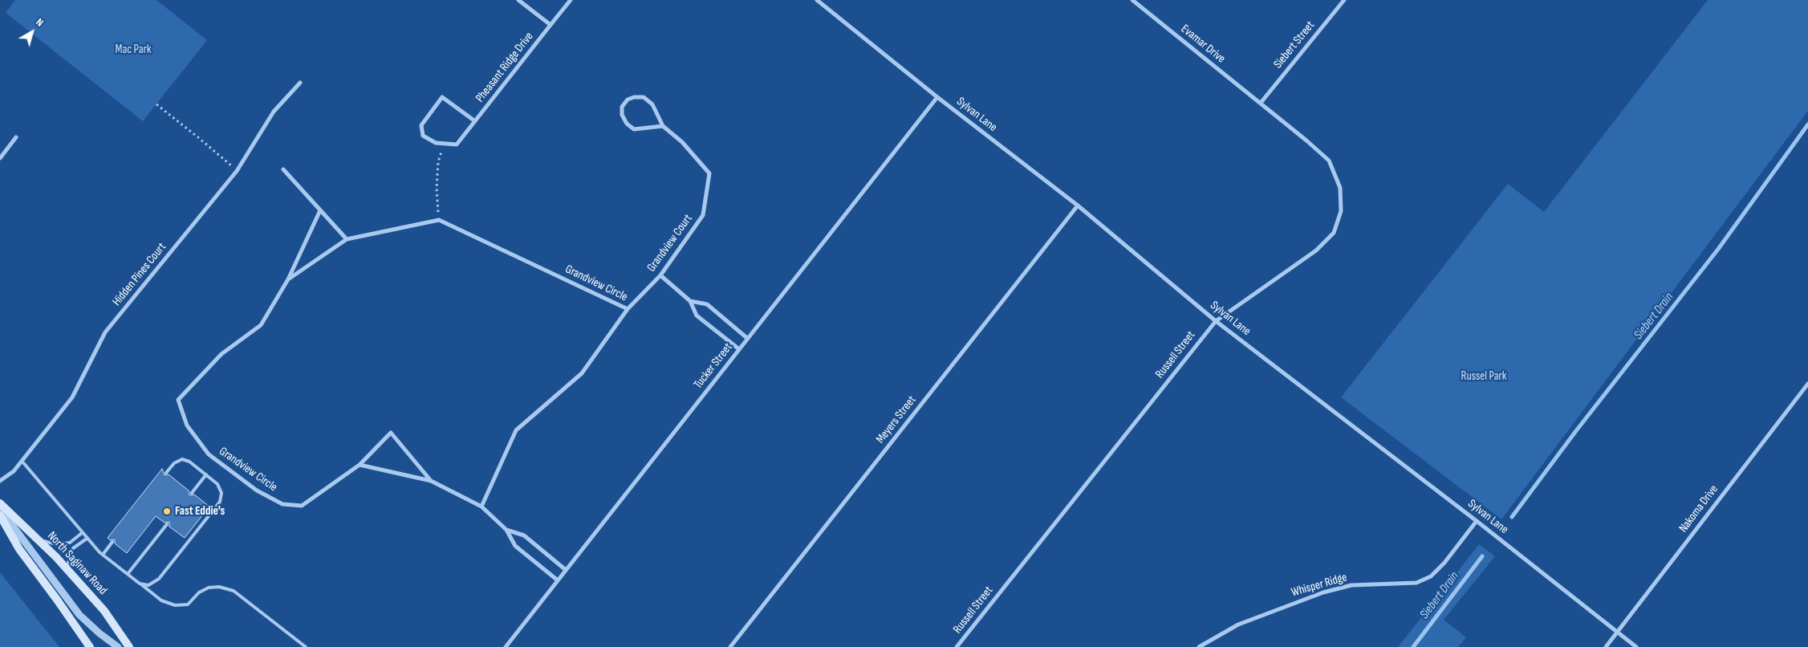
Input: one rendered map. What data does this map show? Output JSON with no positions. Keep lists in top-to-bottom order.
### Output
{
  "streets": {
    "main road": ["North Saginaw Road"],
    "street": [
      "Evamar Drive",
      "Siebert Street",
      "Pheasant Ridge Drive",
      "Sylvan Lane",
      "Grandview Court",
      "Hidden Pines Court",
      "Grandview Circle",
      "Russell Street",
      "Tucker Street",
      "Meyers Street",
      "Nakoma Drive",
      "Whisper Ridge"
    ]
  },
  "crossings": [
    ["Evamar Drive", "Siebert Street"],
    ["Evamar Drive", "Russell Street"],
    ["Siebert Street", "Russell Street"],
    ["Sylvan Lane", "Russell Street"],
    ["Sylvan Lane", "Tucker Street"],
    ["Sylvan Lane", "Meyers Street"],
    ["Sylvan Lane", "Nakoma Drive"],
    ["Sylvan Lane", "Whisper Ridge"],
    ["Grandview Court", "Grandview Circle"]
  ],
  "water": ["Siebert Drain"],
  "parks": ["Mac Park", "Russel Park"],
  "places": ["Fast Eddie's"],
  "north": "top right"
}
